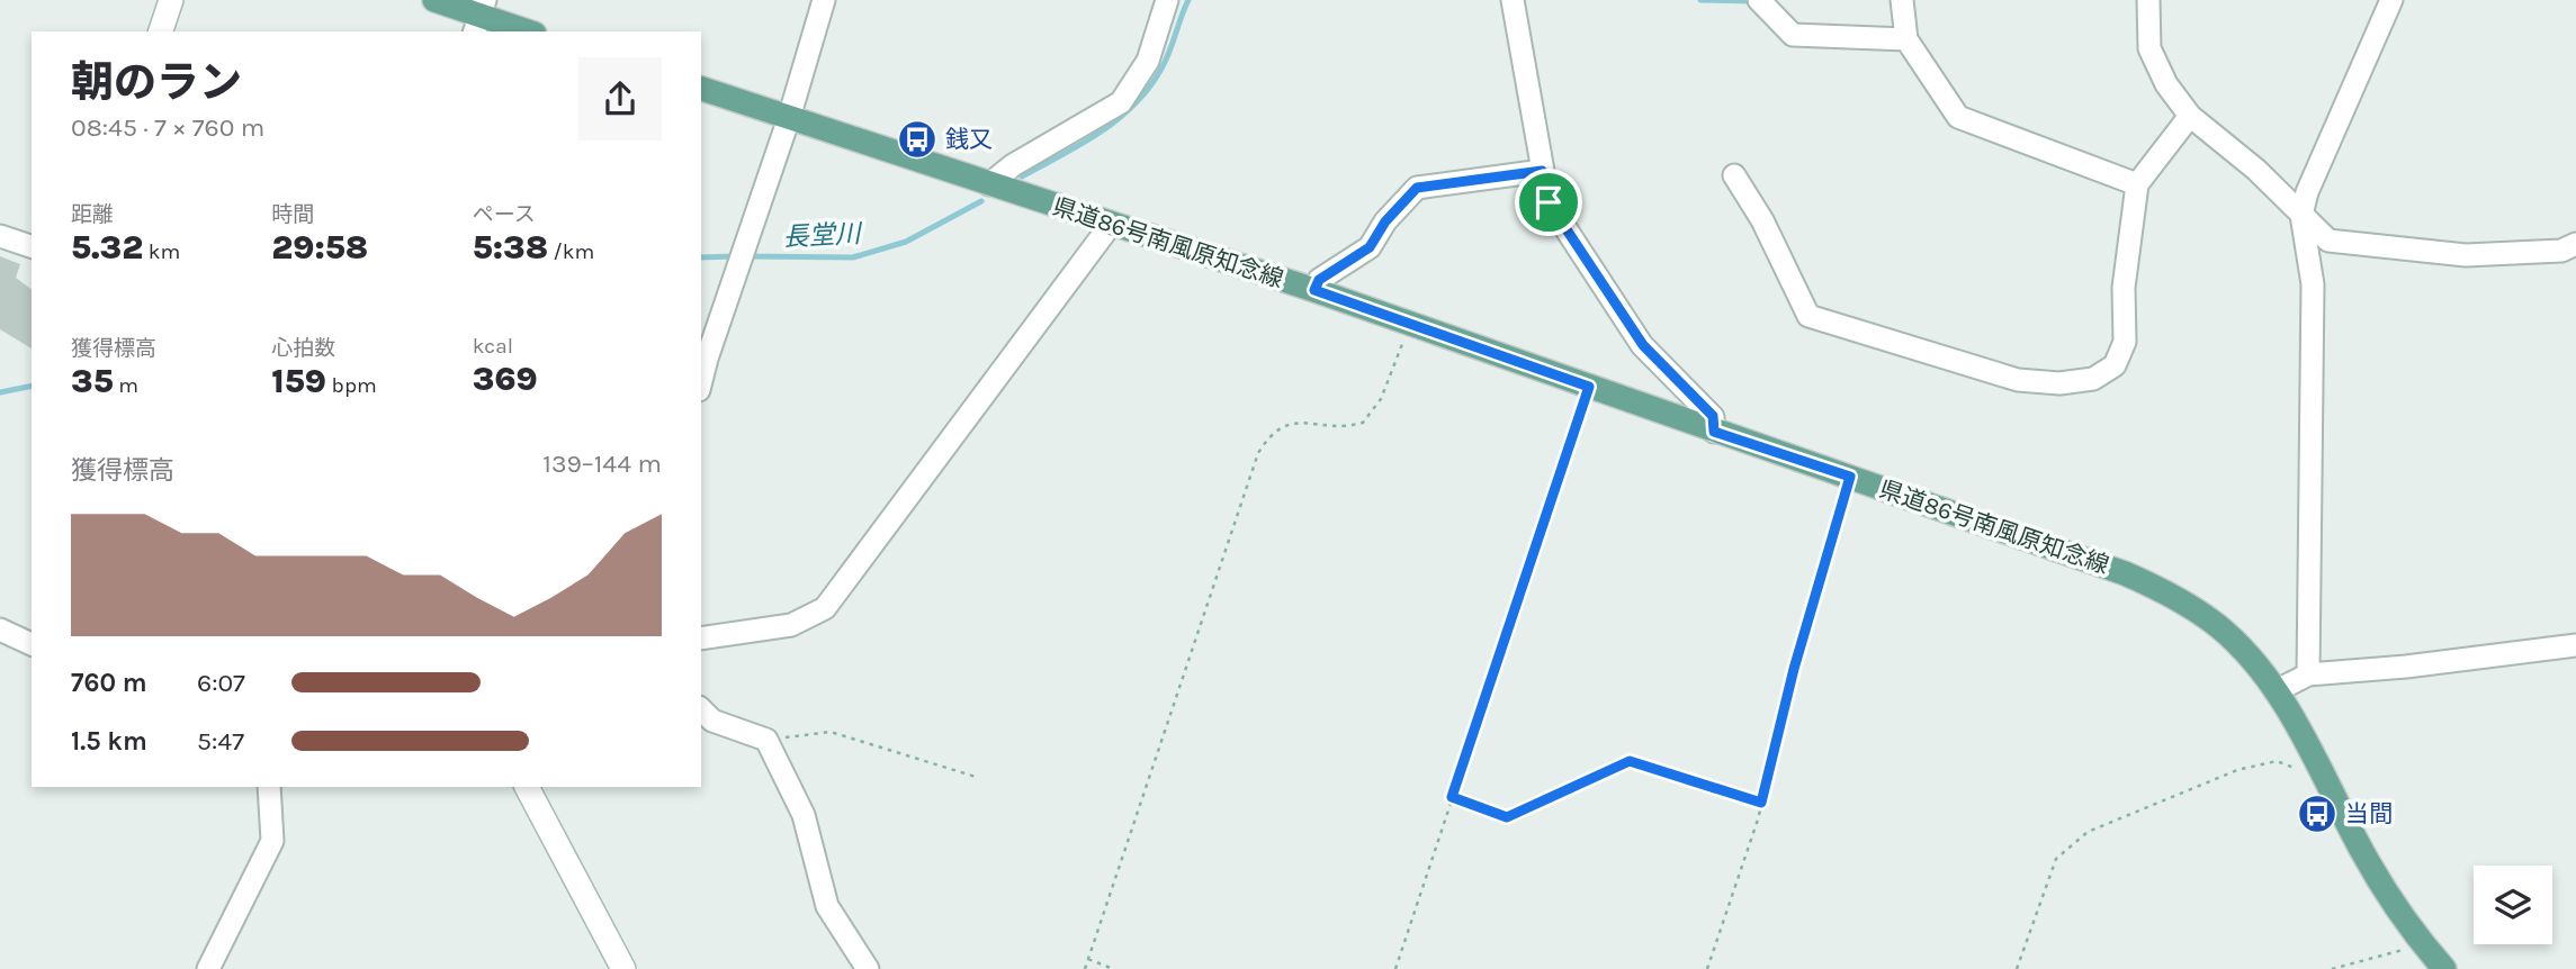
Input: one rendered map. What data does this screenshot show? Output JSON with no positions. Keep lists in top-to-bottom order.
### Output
{
  "streets": {
    "main road": ["県道86号南風原知念線"]
  },
  "water": ["長堂川"],
  "places": {
    "bus stop": ["銭又", "当間"]
  },
  "page": {
    "heading": ["朝のラン", "08:45 · 7 × 760 m"],
    "stats": [
      ["距離", "5.32 km"],
      ["時間", "29:58"],
      ["ペース", "5:38 /km"],
      ["獲得標高", "35 m"],
      ["心拍数", "159 bpm"],
      ["kcal", "369"]
    ],
    "chart": ["獲得標高", "139–144 m"],
    "list": [
      {
        "name": "760 m",
        "note": "6:07"
      },
      {
        "name": "1.5 km",
        "note": "5:47"
      }
    ]
  }
}
